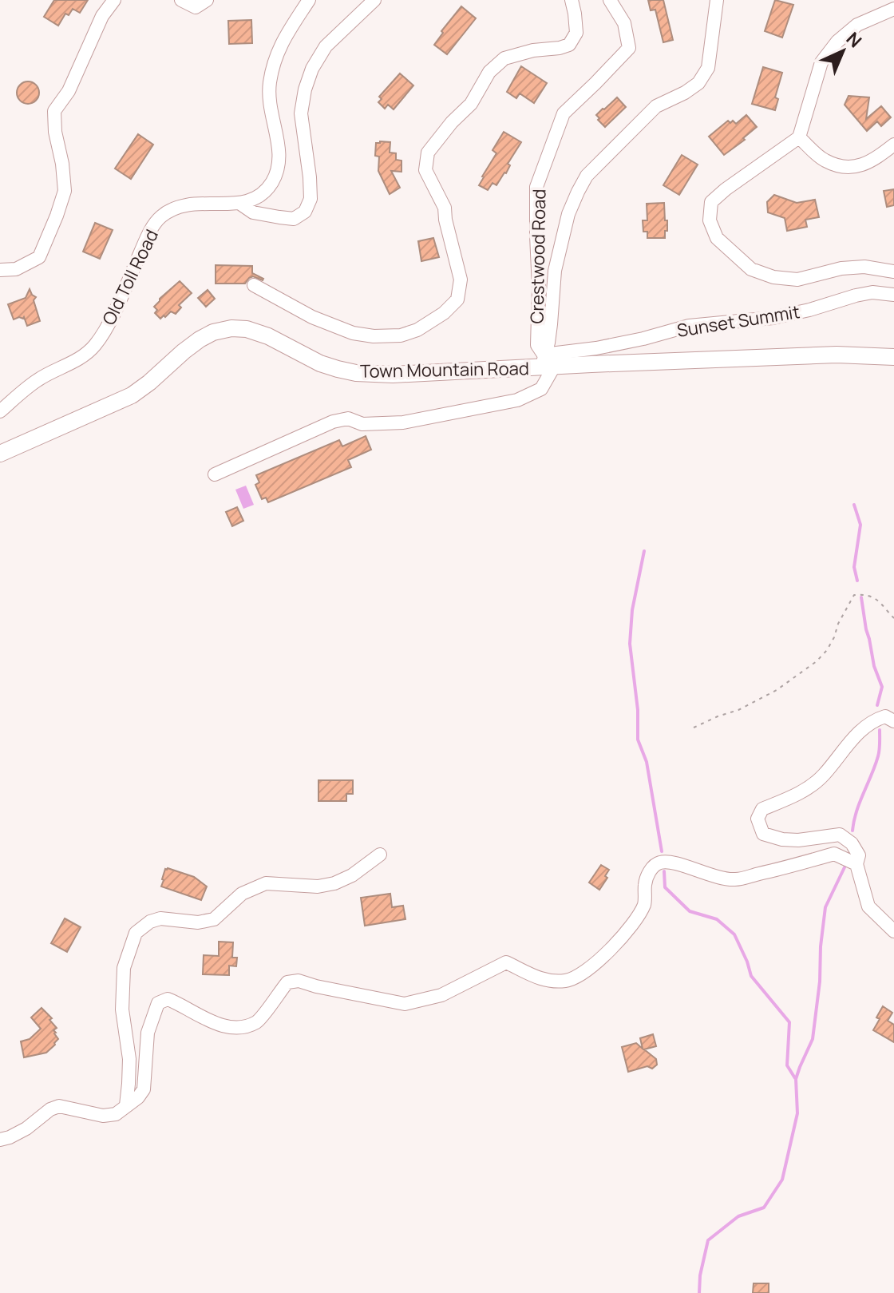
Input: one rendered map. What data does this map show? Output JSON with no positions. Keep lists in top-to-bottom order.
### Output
{
  "streets": {
    "main road": ["Town Mountain Road"],
    "street": ["Crestwood Road", "Old Toll Road", "Sunset Summit"]
  },
  "crossings": [
    ["Crestwood Road", "Sunset Summit"],
    ["Crestwood Road", "Town Mountain Road"],
    ["Sunset Summit", "Town Mountain Road"]
  ],
  "north": "top right"
}
